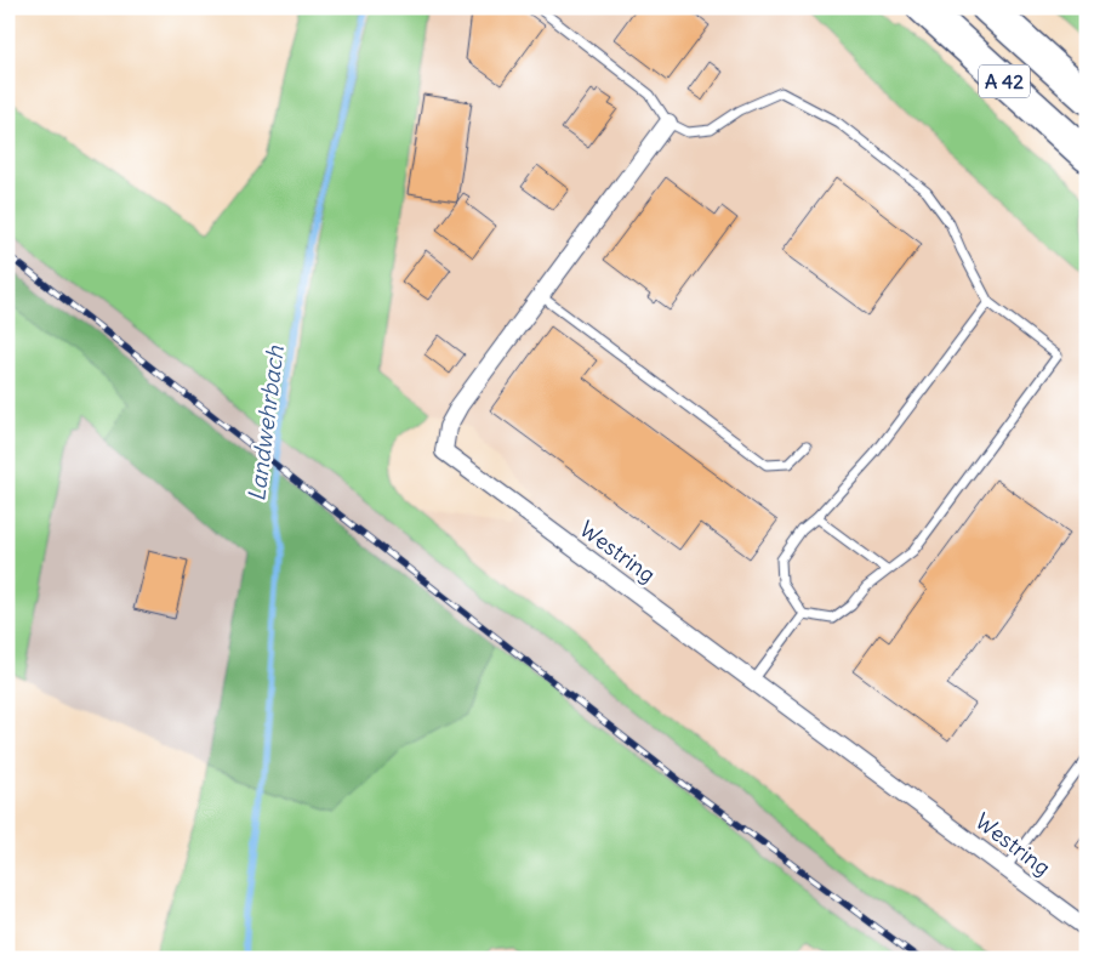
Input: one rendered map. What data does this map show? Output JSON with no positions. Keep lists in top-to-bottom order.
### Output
{
  "streets": {
    "highway": ["A 42"],
    "street": ["Westring"]
  },
  "water": ["Landwehrbach"]
}
